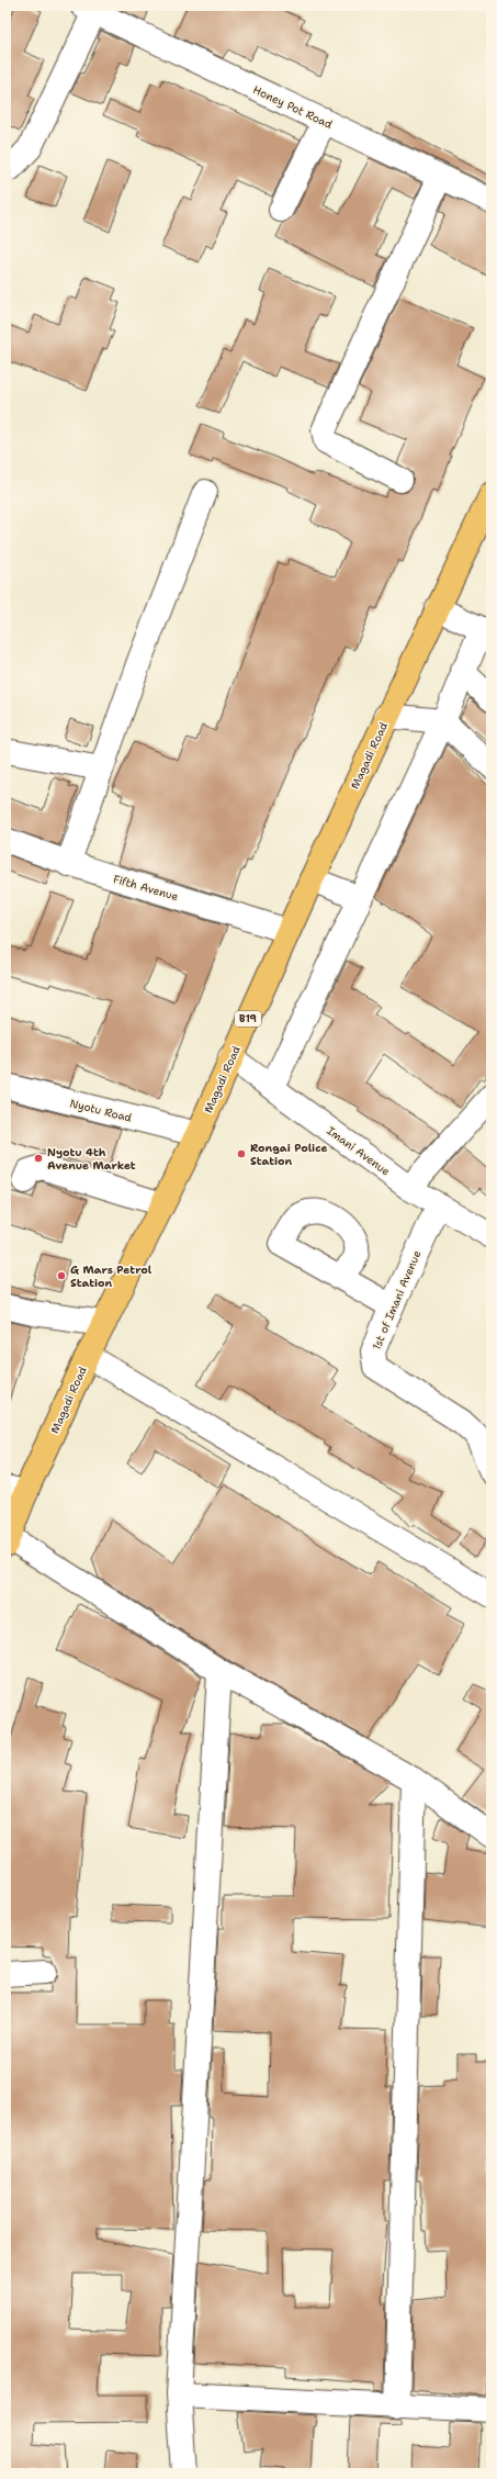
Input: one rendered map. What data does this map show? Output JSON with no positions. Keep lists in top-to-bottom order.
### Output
{
  "streets": {
    "highway": ["Magadi Road", "B19"],
    "street": [
      "Honey Pot Road",
      "Fifth Avenue",
      "Nyotu Road",
      "Imani Avenue",
      "1st of Imani Avenue"
    ]
  },
  "crossings": [
    ["Magadi Road", "Fifth Avenue"],
    ["Magadi Road", "Nyotu Road"],
    ["Magadi Road", "Imani Avenue"],
    ["Imani Avenue", "1st of Imani Avenue"]
  ],
  "places": ["Rongai Police Station", "Nyotu 4th Avenue Market", "G Mars Petrol Station"]
}
